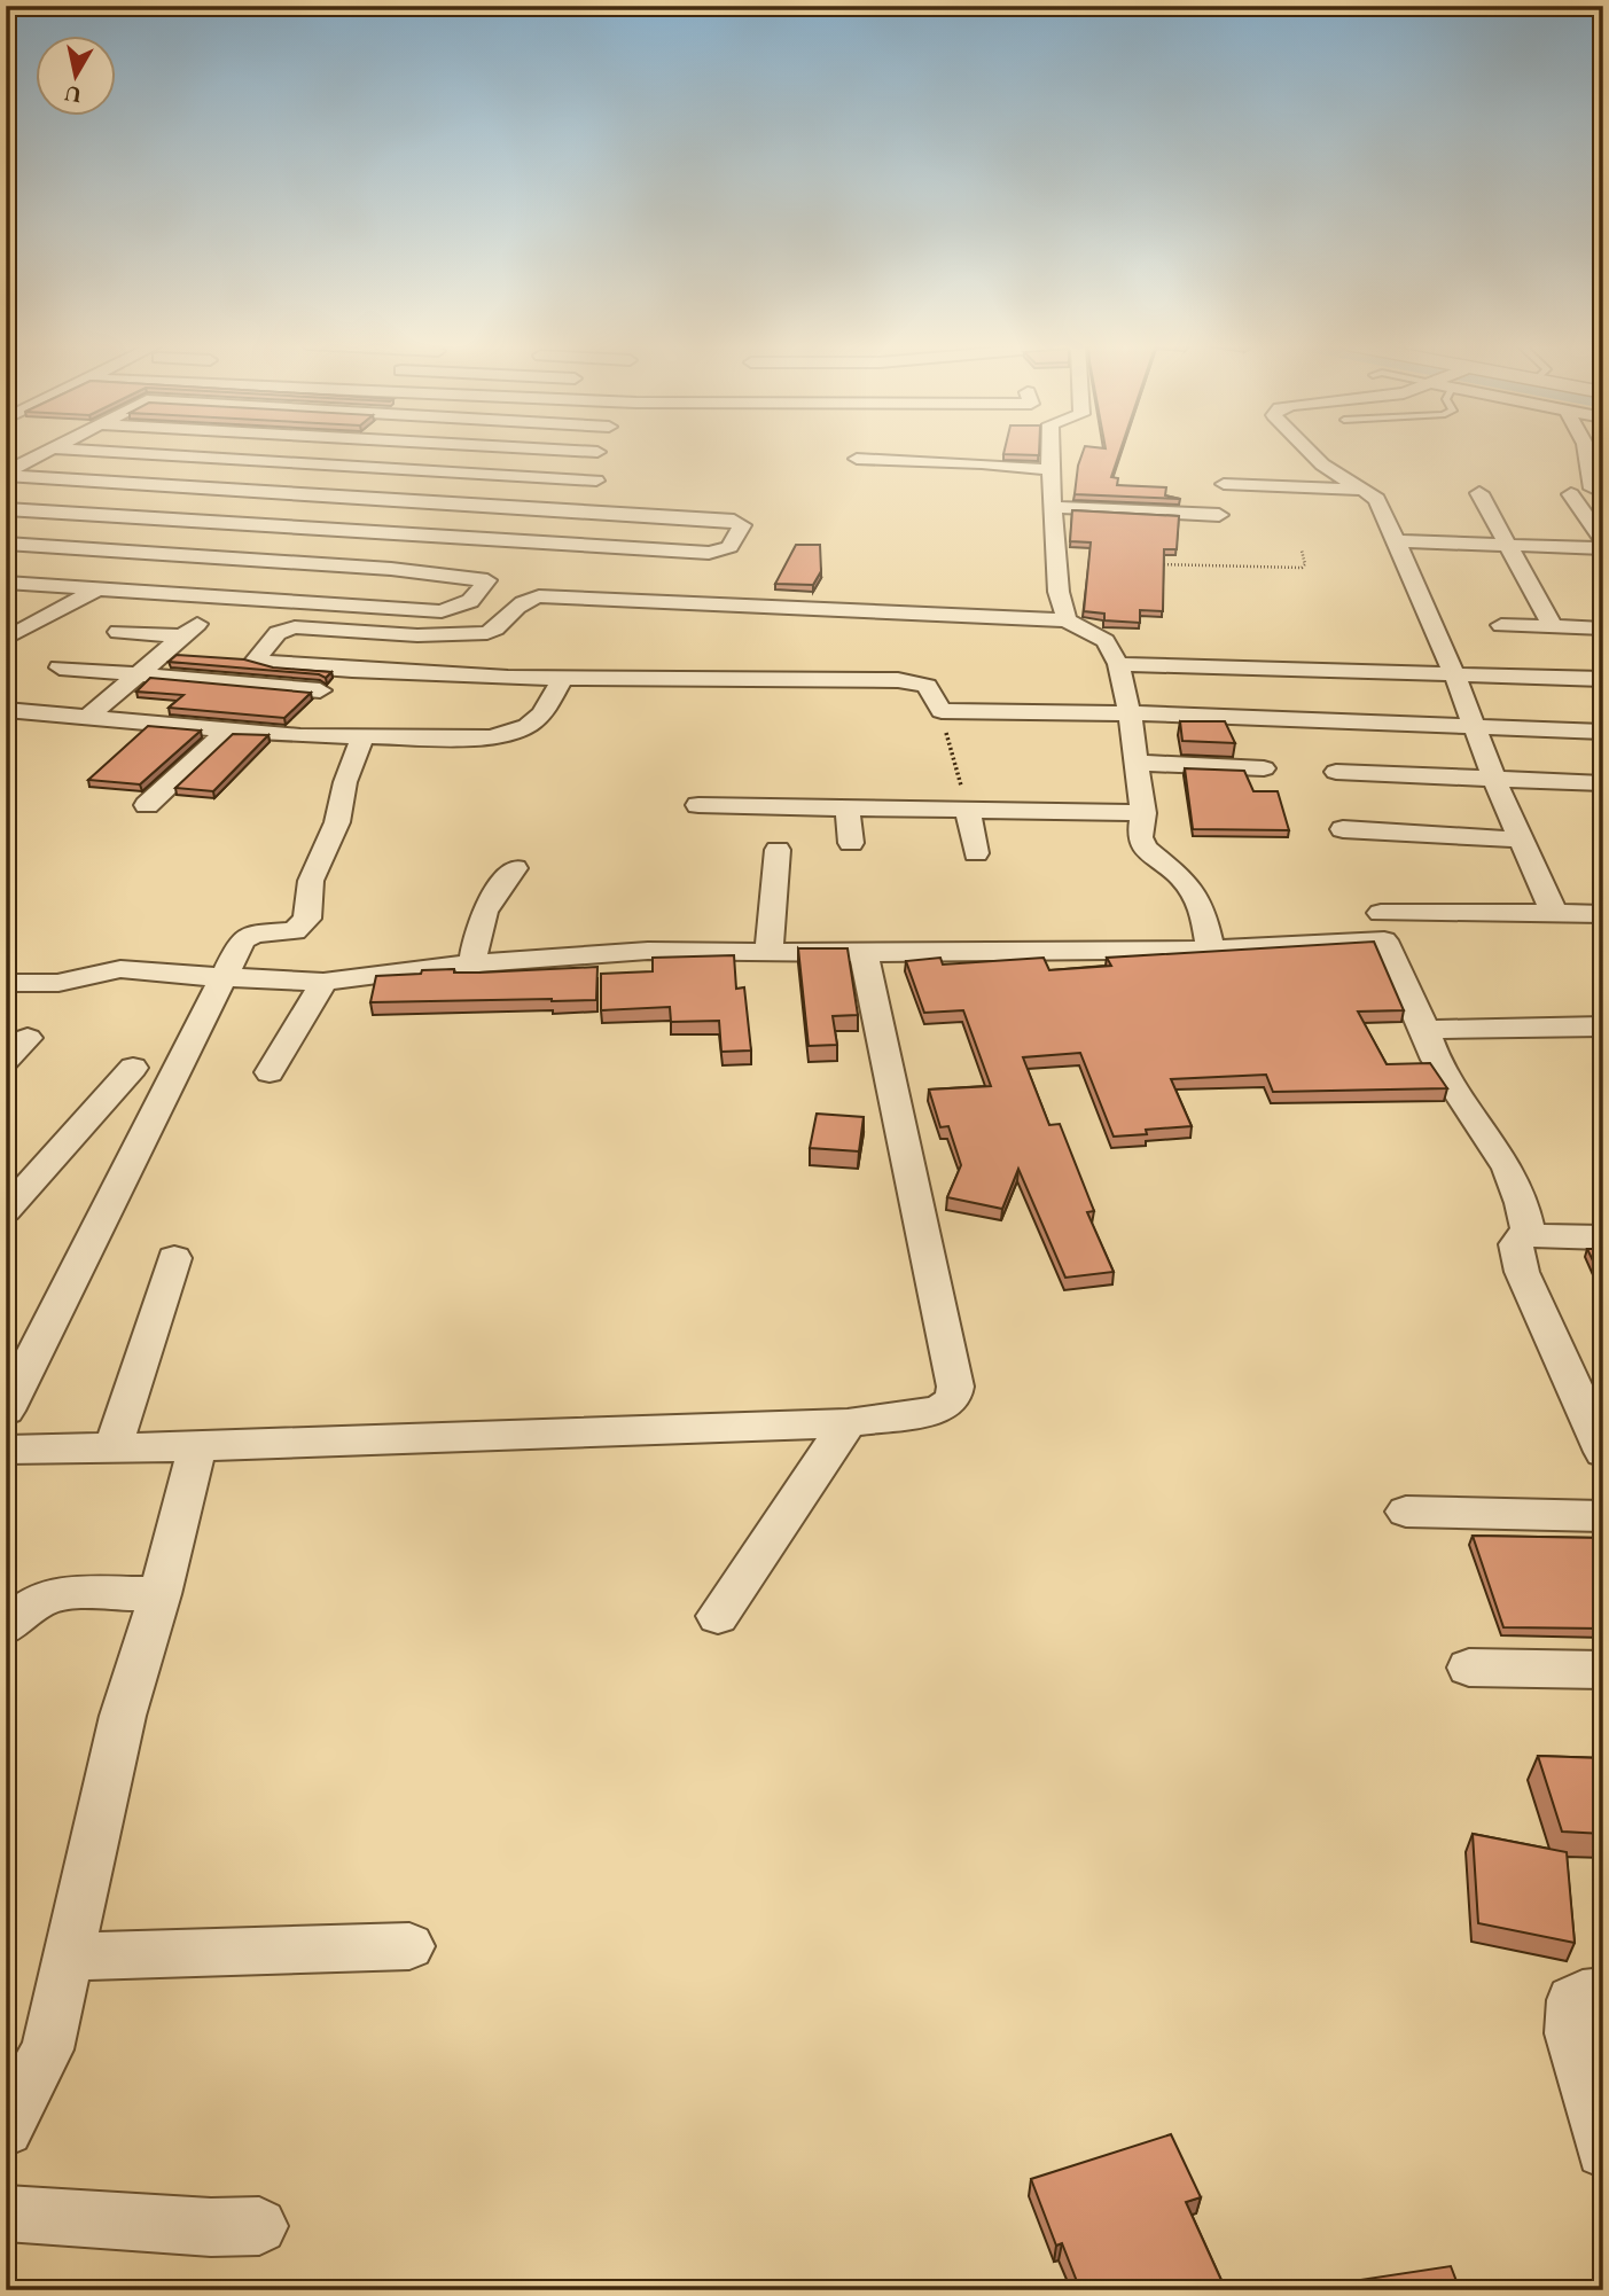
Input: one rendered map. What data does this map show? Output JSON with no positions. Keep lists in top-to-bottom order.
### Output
{
  "north": "bottom"
}
